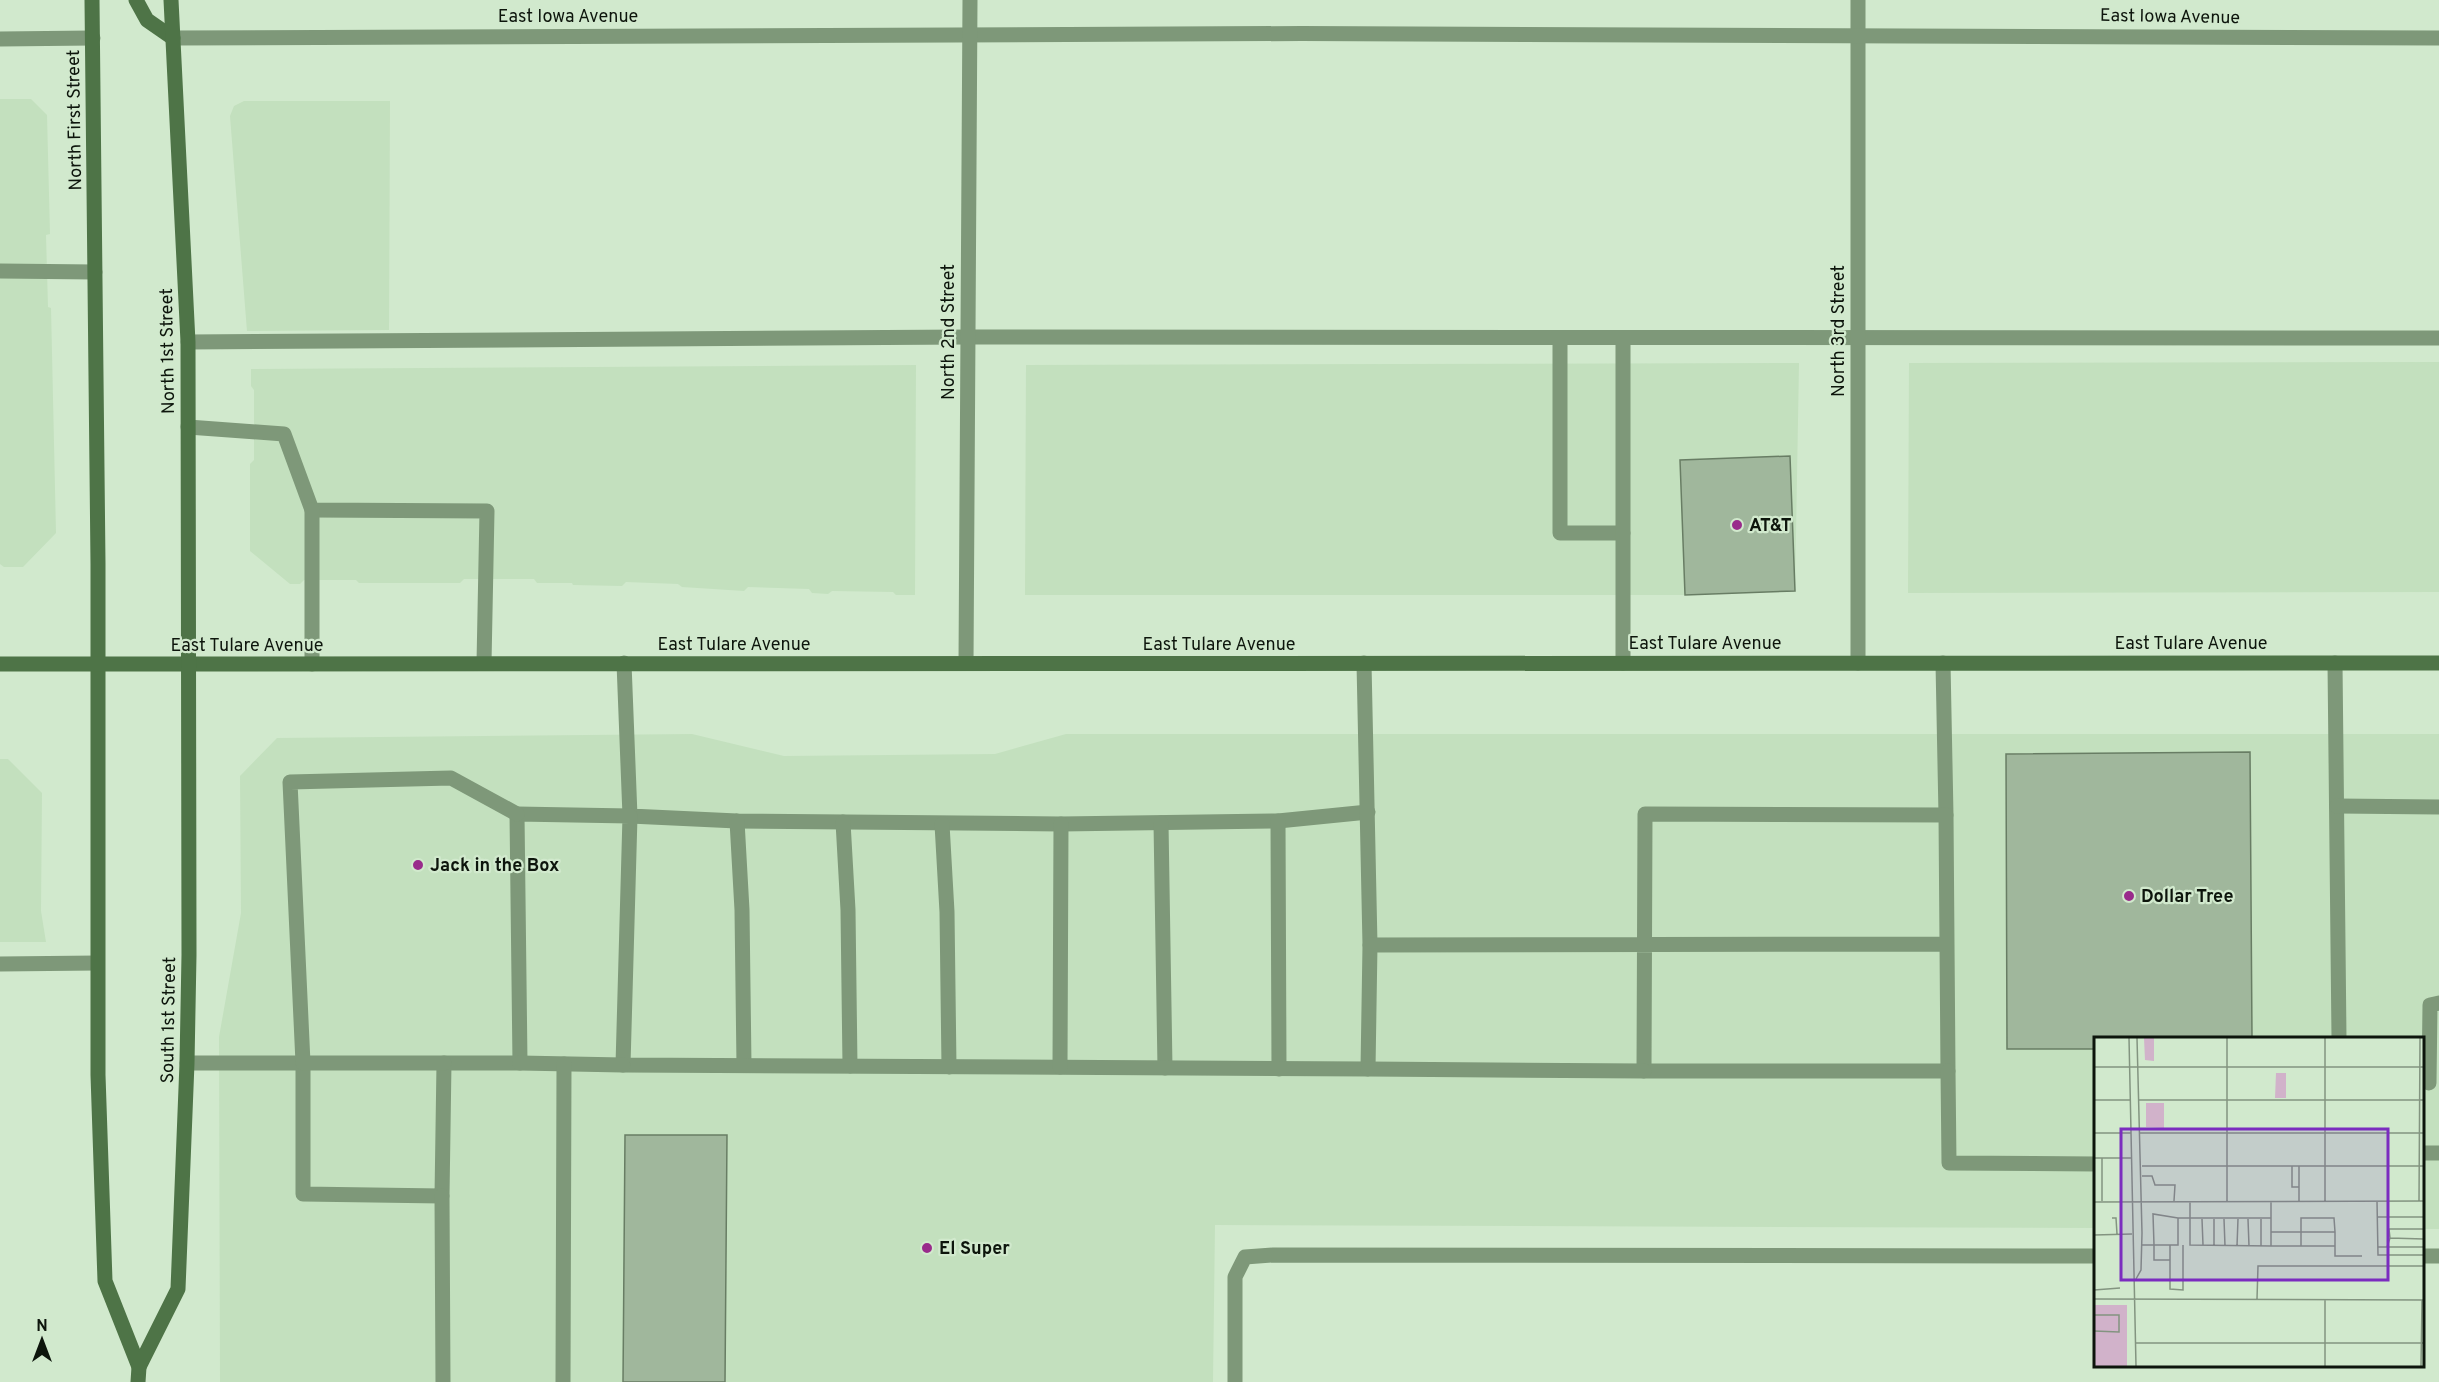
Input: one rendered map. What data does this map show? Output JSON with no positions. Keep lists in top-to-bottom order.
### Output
{
  "streets": {
    "main road": [
      "North First Street",
      "North 1st Street",
      "East Tulare Avenue",
      "South 1st Street"
    ],
    "street": ["East Iowa Avenue", "North 3rd Street", "North 2nd Street"]
  },
  "crossings": [
    ["East Iowa Avenue", "North 3rd Street"],
    ["East Iowa Avenue", "North 2nd Street"],
    ["East Iowa Avenue", "North 1st Street"],
    ["North 3rd Street", "East Tulare Avenue"],
    ["North 2nd Street", "East Tulare Avenue"],
    ["North 1st Street", "East Tulare Avenue"],
    ["North 1st Street", "South 1st Street"],
    ["East Tulare Avenue", "South 1st Street"]
  ],
  "places": [
    "AT&T",
    "Jack in the Box",
    "Dollar Tree",
    "El Super"
  ],
  "north": "top"
}
